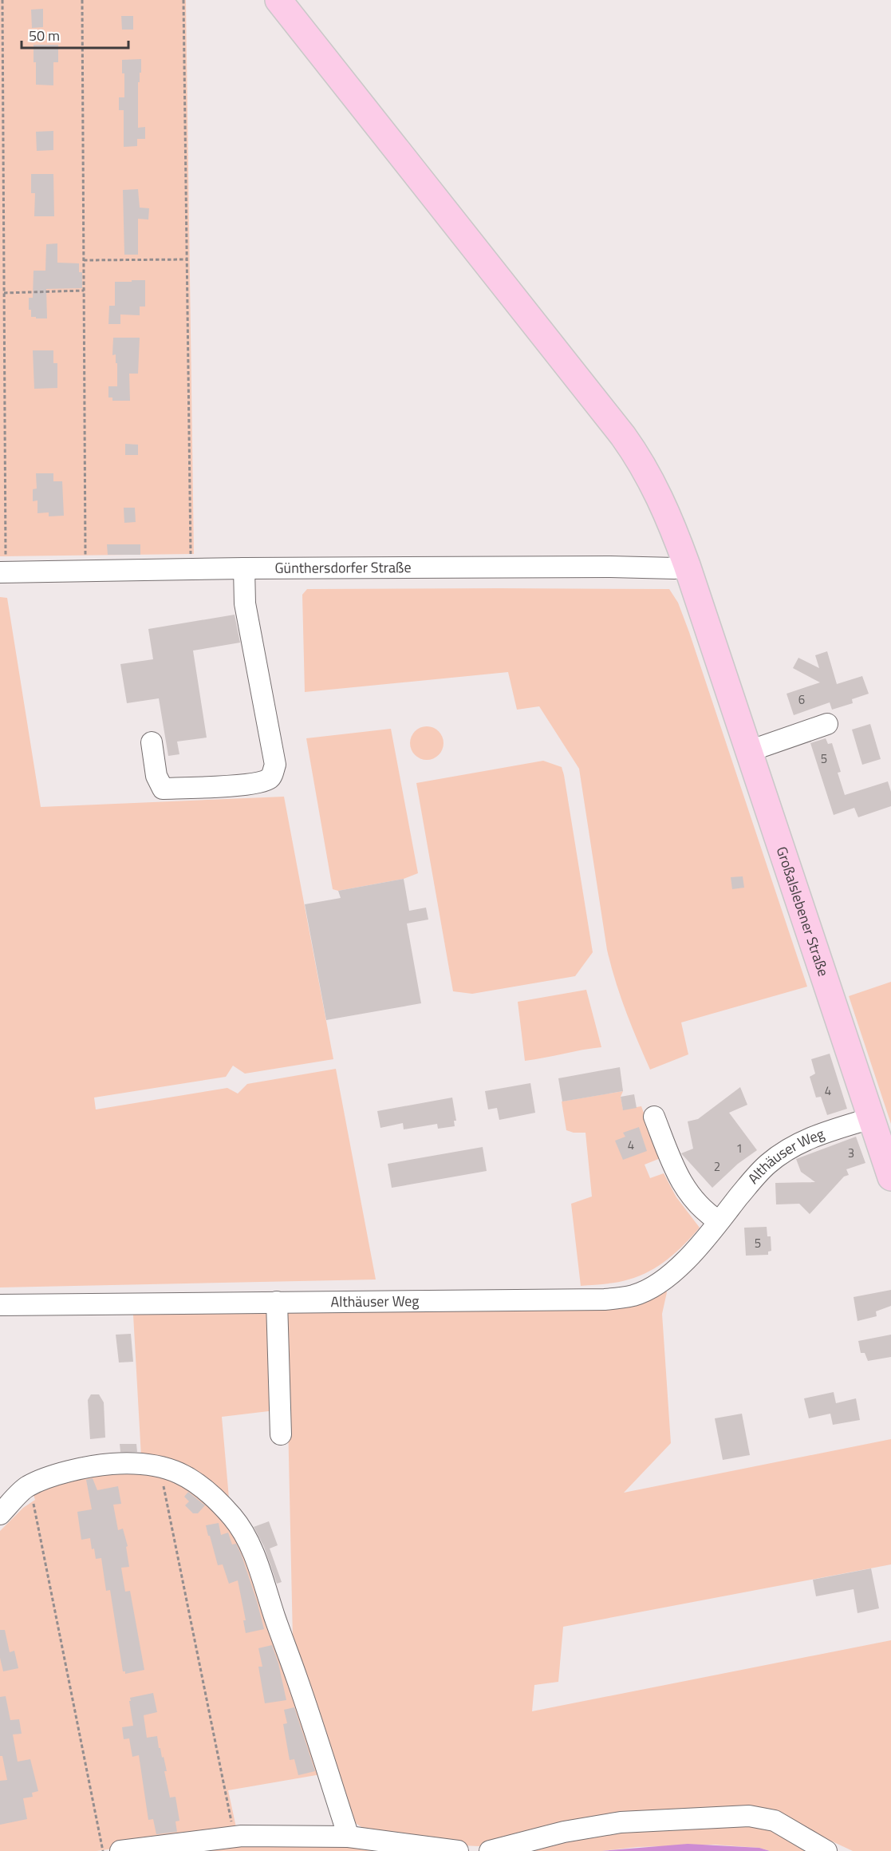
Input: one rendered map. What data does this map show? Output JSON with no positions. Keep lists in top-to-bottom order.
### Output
{
  "streets": {
    "main road": ["Großalslebener Straße"],
    "street": ["Günthersdorfer Straße", "Althäuser Weg"]
  },
  "crossings": [
    ["Günthersdorfer Straße", "Großalslebener Straße"],
    ["Großalslebener Straße", "Althäuser Weg"]
  ],
  "house_numbers": [
    "6",
    "5",
    "4",
    "4",
    "1",
    "3",
    "2",
    "5"
  ],
  "scale_bar": "50 m"
}
